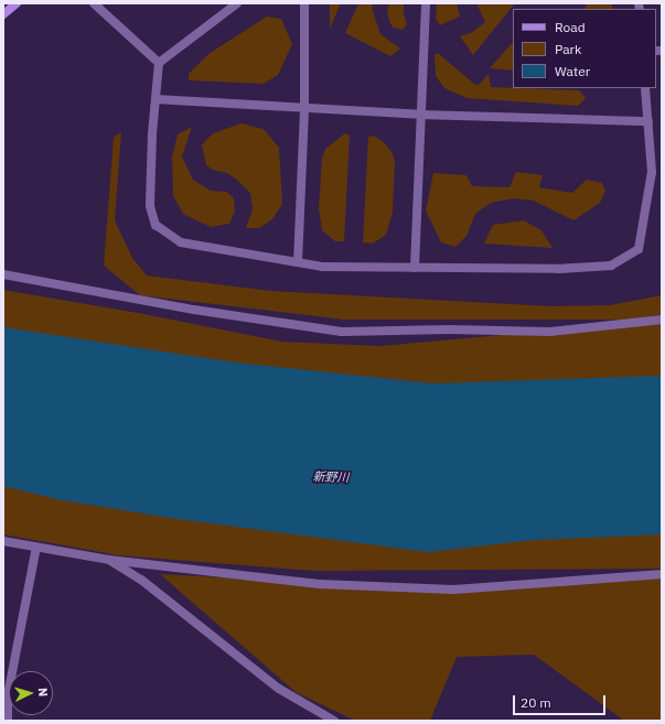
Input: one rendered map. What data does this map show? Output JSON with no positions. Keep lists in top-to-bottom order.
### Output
{
  "water": ["新野川"],
  "legend": ["Road", "Park", "Water"],
  "scale_bar": "20 m",
  "north": "right"
}
